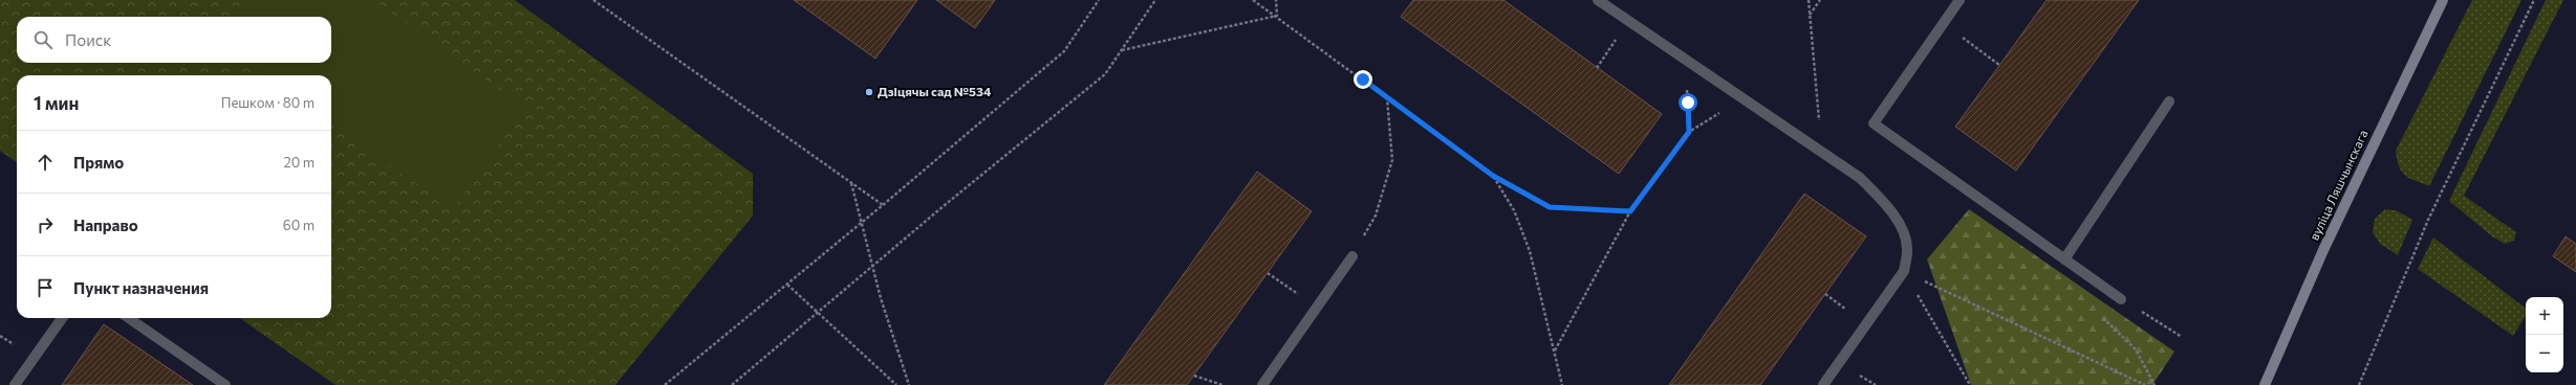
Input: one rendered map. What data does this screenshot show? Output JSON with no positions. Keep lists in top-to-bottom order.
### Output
{
  "streets": {
    "main road": ["вуліца Ляшчынскага"]
  },
  "places": ["Дзіцячы сад №534"],
  "page": {
    "search": "Поиск",
    "heading": ["1 мин", "Пешком · 80 m"],
    "list": [
      ["Прямо", "20 m"],
      ["Направо", "60 m"],
      "Пункт назначения"
    ],
    "map_buttons": ["+", "−"]
  }
}
